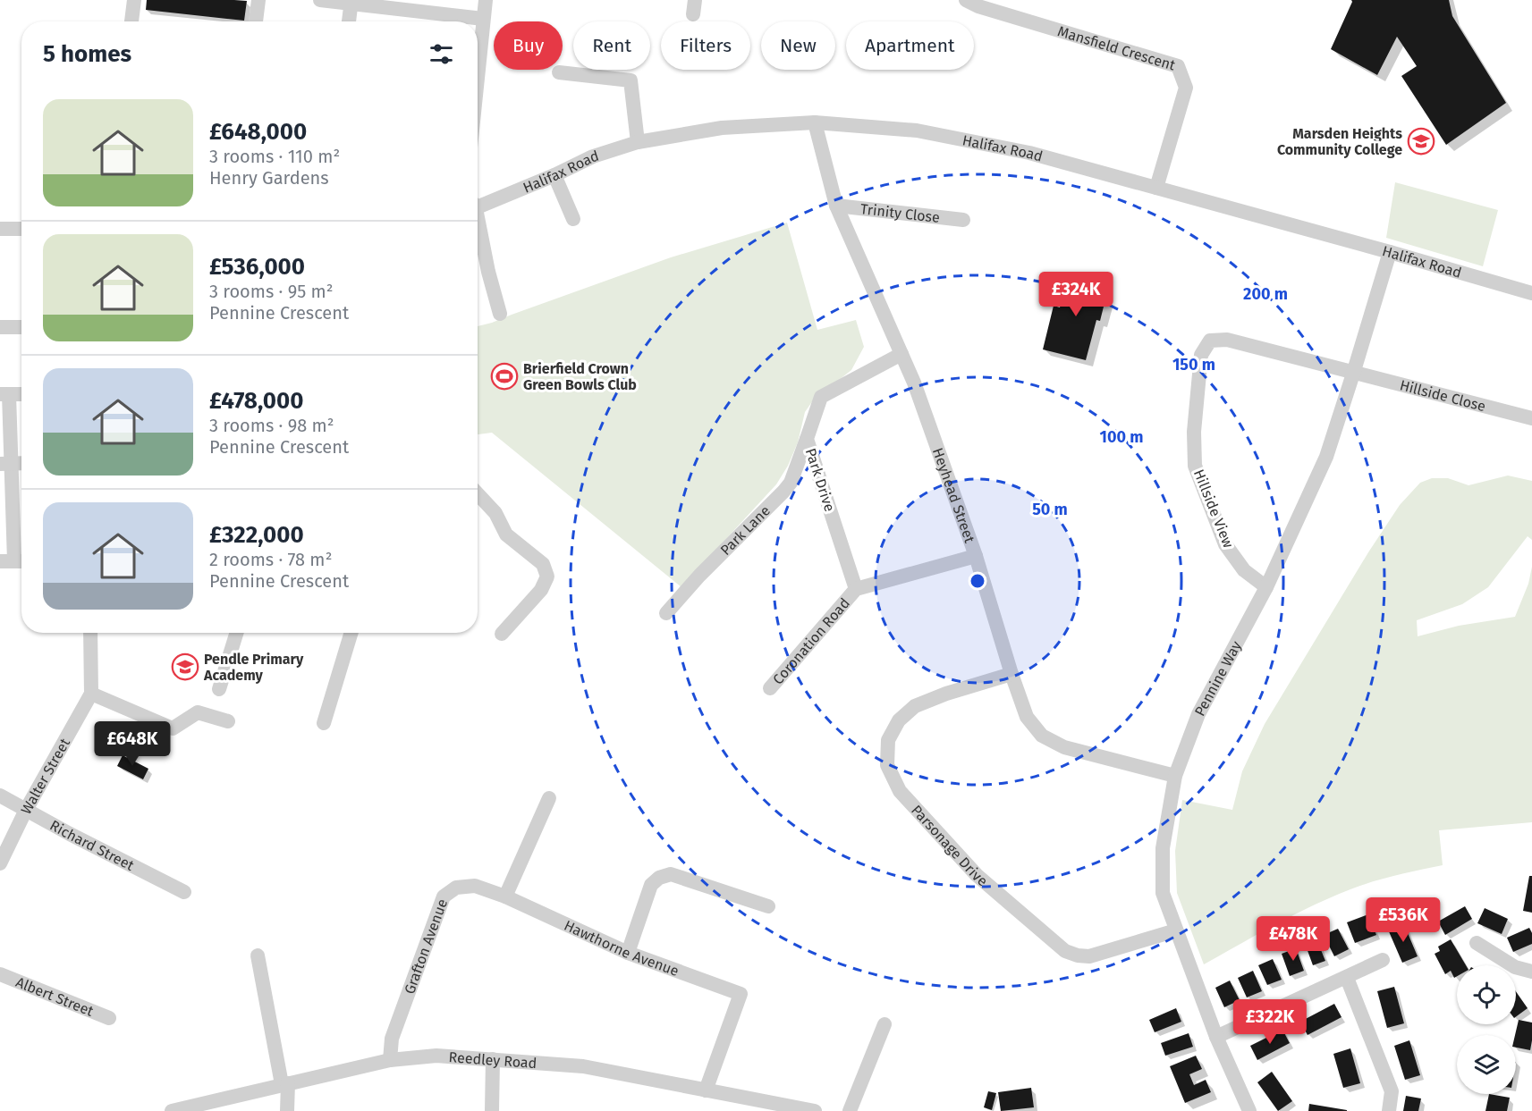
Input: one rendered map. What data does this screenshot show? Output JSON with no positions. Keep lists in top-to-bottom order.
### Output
{
  "streets": {
    "street": [
      "Mansfield Crescent",
      "Halifax Road",
      "Trinity Close",
      "Hillside Close",
      "Park Drive",
      "Heyhead Street",
      "Hillside View",
      "Park Lane",
      "Coronation Road",
      "Pennine Way",
      "Walter Street",
      "Richard Street",
      "Parsonage Drive",
      "Grafton Avenue",
      "Hawthorne Avenue",
      "Albert Street",
      "Reedley Road"
    ]
  },
  "crossings": [
    ["Mansfield Crescent", "Halifax Road"],
    ["Halifax Road", "Heyhead Street"],
    ["Halifax Road", "Pennine Way"],
    ["Trinity Close", "Heyhead Street"],
    ["Hillside Close", "Hillside View"],
    ["Hillside Close", "Pennine Way"],
    ["Park Drive", "Heyhead Street"],
    ["Park Drive", "Park Lane"],
    ["Park Drive", "Coronation Road"],
    ["Heyhead Street", "Coronation Road"],
    ["Heyhead Street", "Pennine Way"],
    ["Heyhead Street", "Parsonage Drive"],
    ["Hillside View", "Pennine Way"],
    ["Pennine Way", "Parsonage Drive"],
    ["Walter Street", "Richard Street"],
    ["Grafton Avenue", "Hawthorne Avenue"],
    ["Grafton Avenue", "Reedley Road"],
    ["Hawthorne Avenue", "Reedley Road"]
  ],
  "places": {
    "school or university": ["Marsden Heights Community College", "Pendle Primary Academy"],
    "sports": ["Brierfield Crown Green Bowls Club"]
  },
  "page": {
    "chip": [
      "Buy",
      "Rent",
      "Filters",
      "New",
      "Apartment"
    ],
    "heading": "5 homes",
    "list": [
      {
        "name": "£648,000",
        "note": "3 rooms · 110 m² · Henry Gardens"
      },
      {
        "name": "£536,000",
        "note": "3 rooms · 95 m² · Pennine Crescent"
      },
      {
        "name": "£478,000",
        "note": "3 rooms · 98 m² · Pennine Crescent"
      },
      {
        "name": "£322,000",
        "note": "2 rooms · 78 m² · Pennine Crescent"
      }
    ],
    "price": [
      "£324K",
      "£648K",
      "£536K",
      "£478K",
      "£322K"
    ]
  },
  "rings": [
    "200 m",
    "150 m",
    "100 m",
    "50 m"
  ]
}
